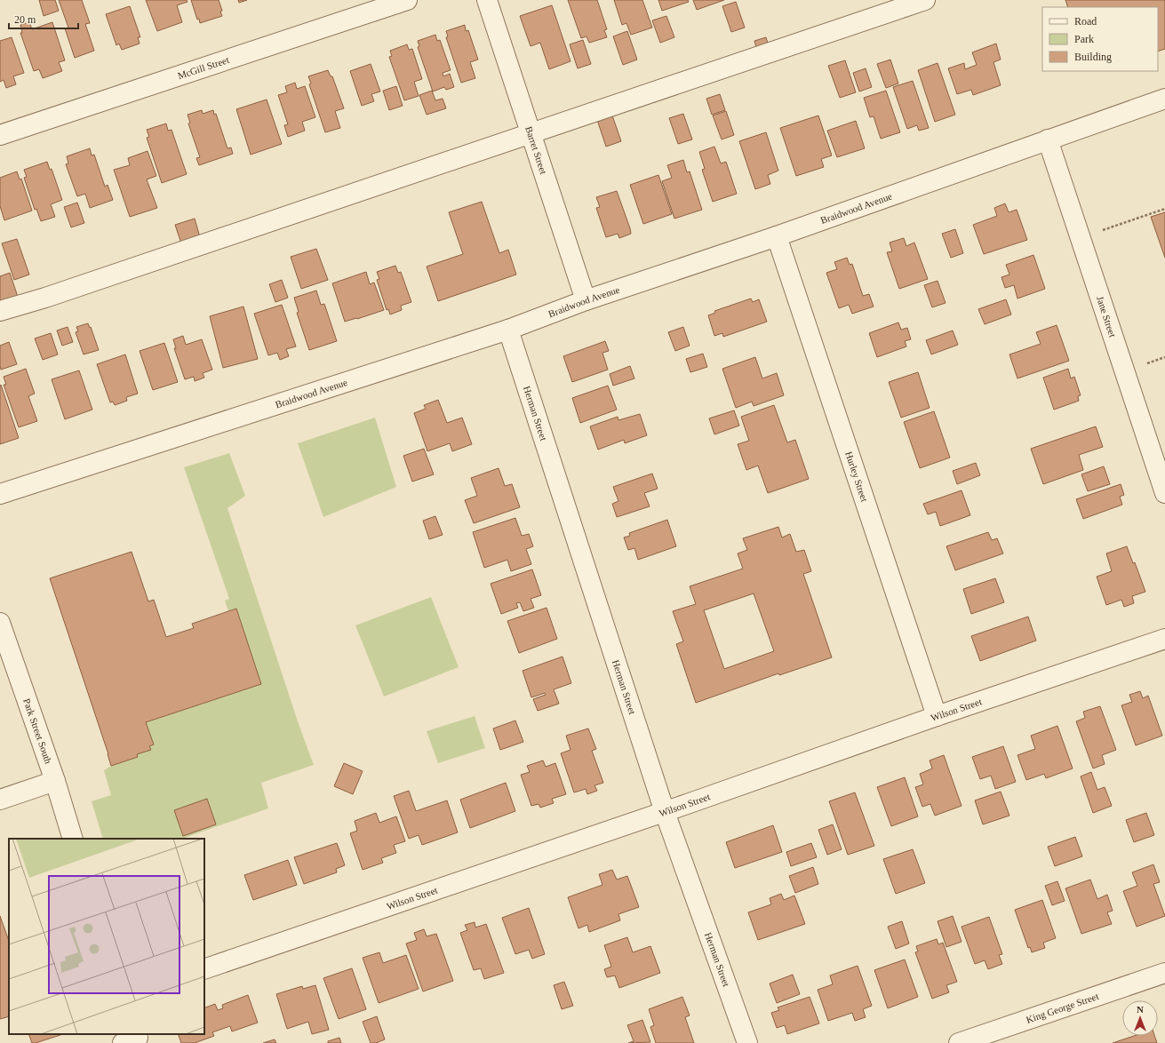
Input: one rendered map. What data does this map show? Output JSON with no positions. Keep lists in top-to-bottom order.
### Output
{
  "streets": {
    "street": [
      "McGill Street",
      "Barret Street",
      "Braidwood Avenue",
      "Jane Street",
      "Herman Street",
      "Hurley Street",
      "Wilson Street",
      "Park Street South",
      "King George Street"
    ]
  },
  "crossings": [
    ["Barret Street", "Braidwood Avenue"],
    ["Braidwood Avenue", "Jane Street"],
    ["Braidwood Avenue", "Herman Street"],
    ["Braidwood Avenue", "Hurley Street"],
    ["Herman Street", "Wilson Street"],
    ["Hurley Street", "Wilson Street"]
  ],
  "legend": ["Road", "Park", "Building"],
  "scale_bar": "20 m",
  "north": "top"
}
